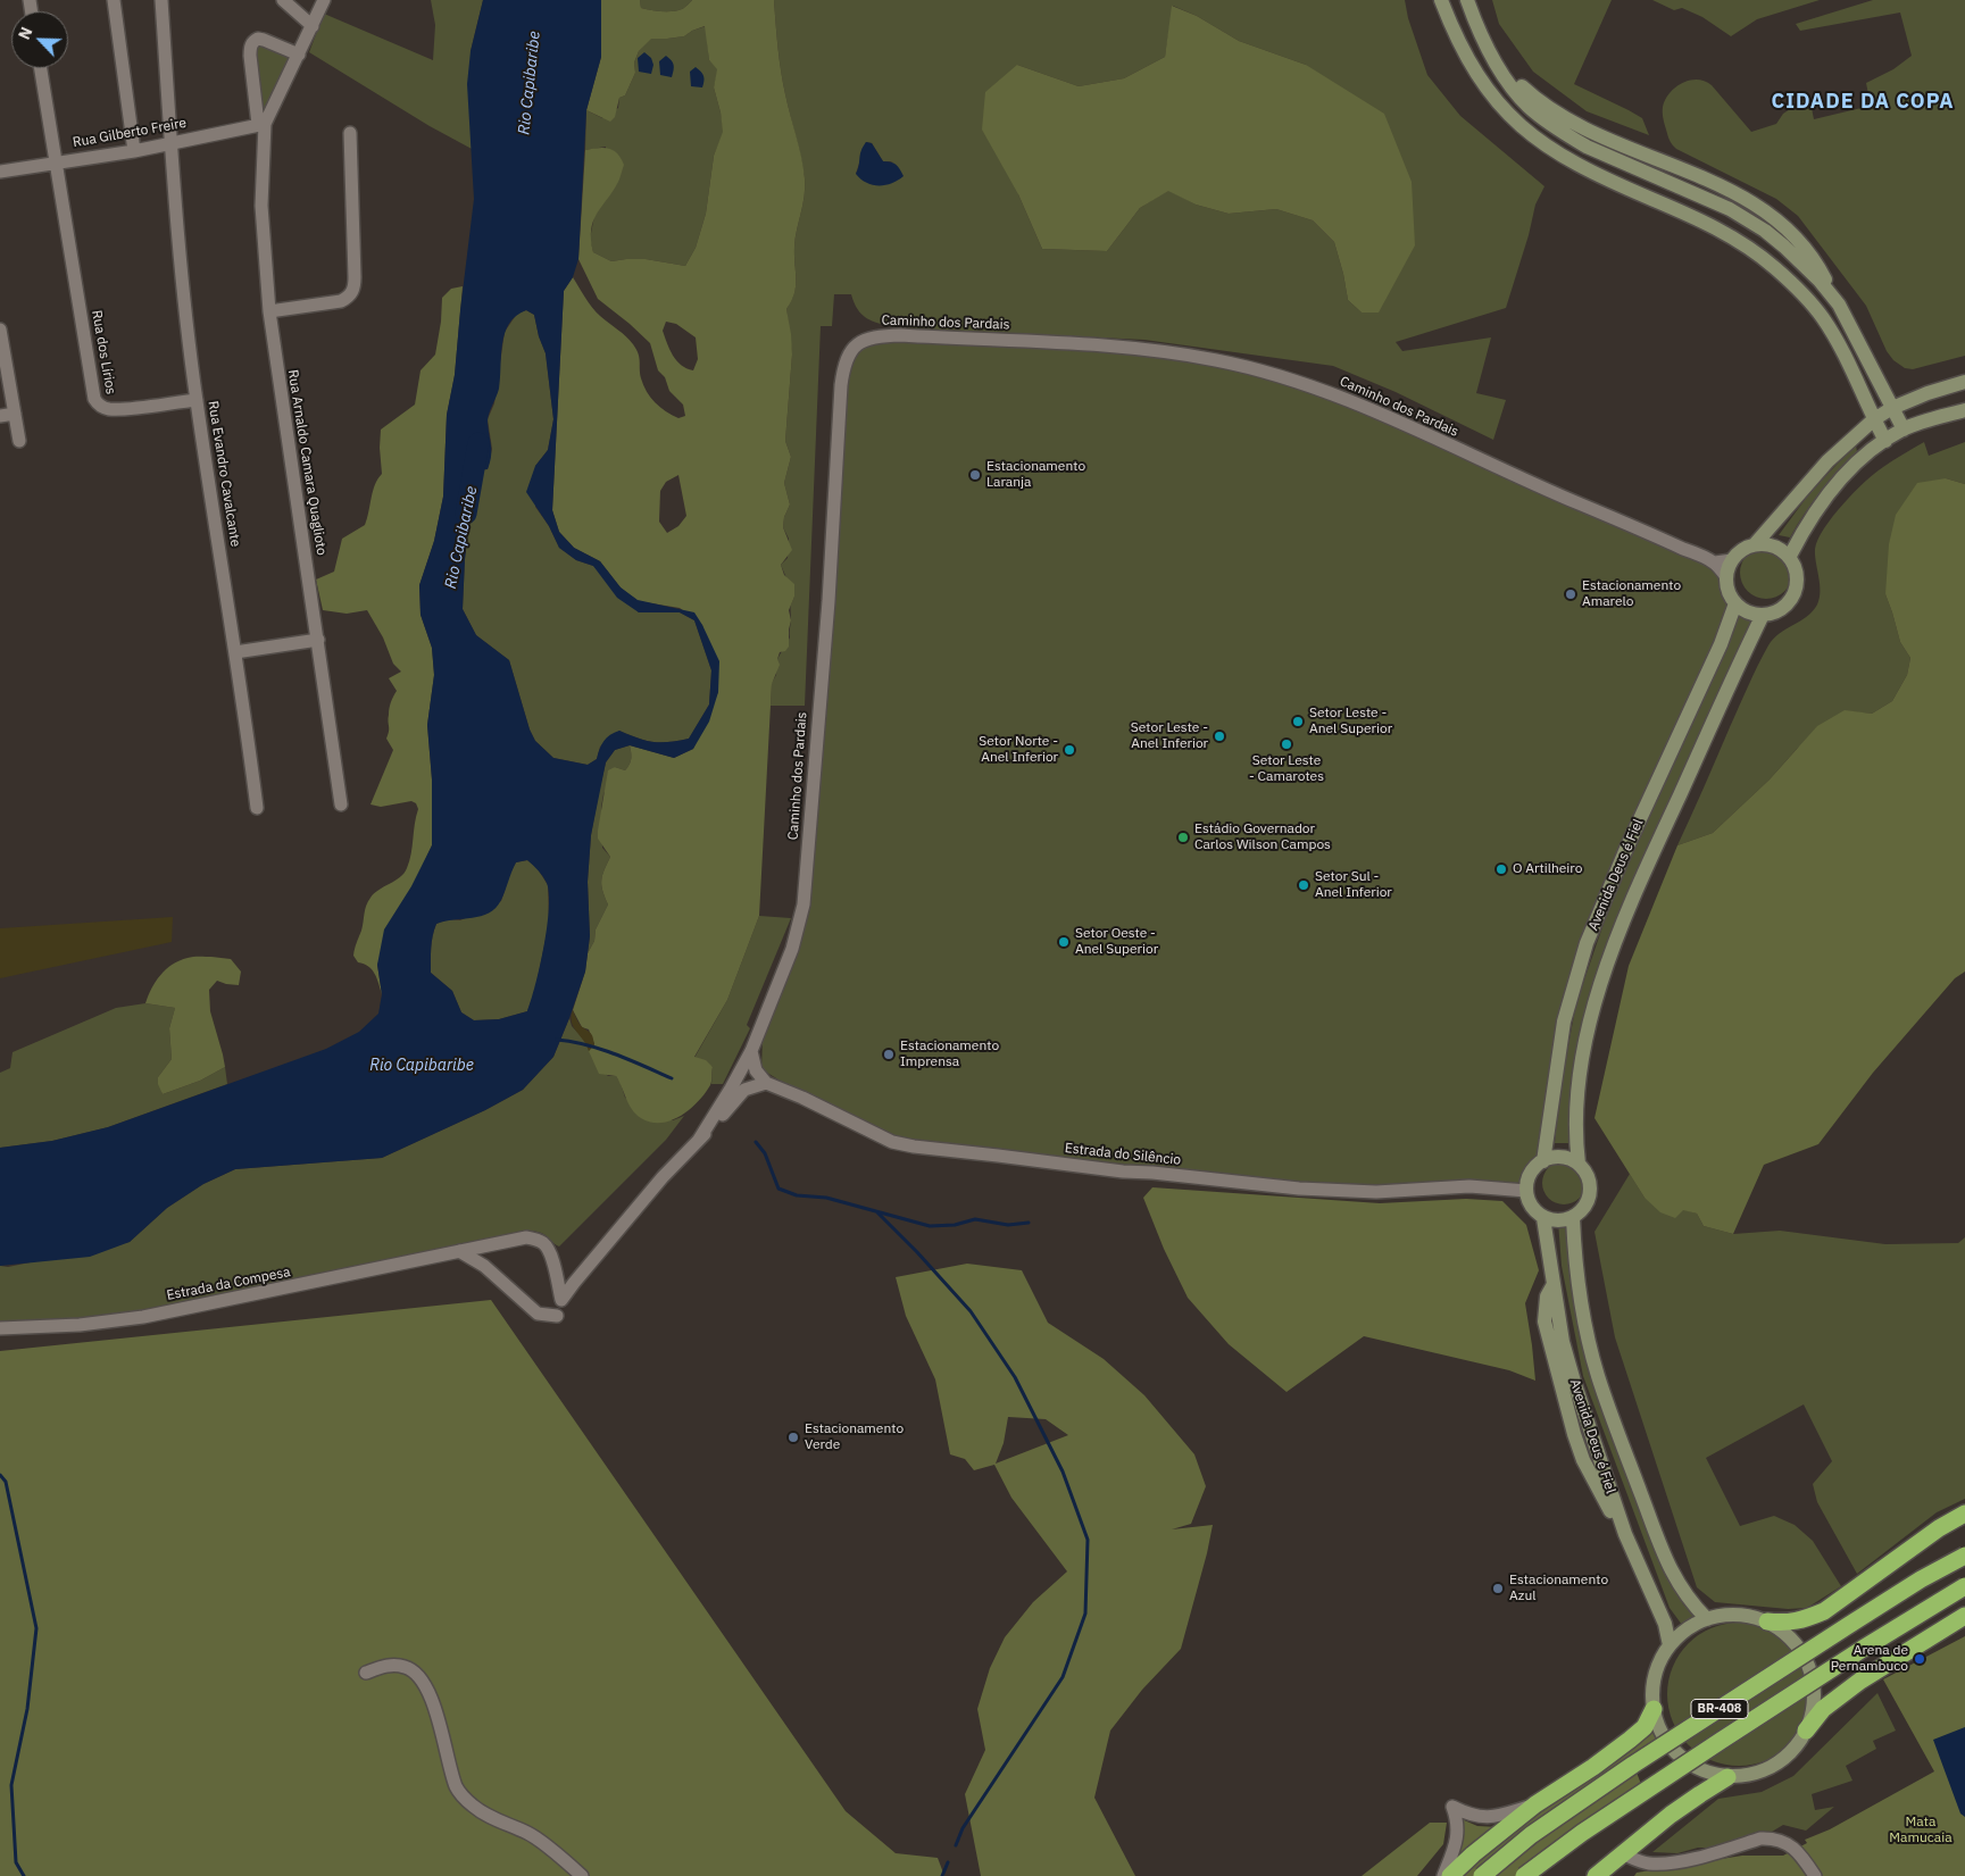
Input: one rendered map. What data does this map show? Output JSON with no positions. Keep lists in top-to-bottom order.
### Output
{
  "streets": {
    "highway": ["BR-408"],
    "main road": ["Avenida Deus é Fiel"],
    "street": [
      "Rua Gilberto Freire",
      "Caminho dos Pardais",
      "Rua dos Lírios",
      "Rua Arnaldo Camara Quaglioto",
      "Rua Evandro Cavalcante",
      "Estrada do Silêncio",
      "Estrada da Compesa"
    ]
  },
  "crossings": [
    ["Rua Gilberto Freire", "Rua dos Lírios"],
    ["Rua Gilberto Freire", "Rua Arnaldo Camara Quaglioto"],
    ["Rua Gilberto Freire", "Rua Evandro Cavalcante"],
    ["Caminho dos Pardais", "Avenida Deus é Fiel"],
    ["Caminho dos Pardais", "Estrada da Compesa"],
    ["Rua dos Lírios", "Rua Evandro Cavalcante"],
    ["Avenida Deus é Fiel", "Estrada do Silêncio"]
  ],
  "districts": ["CIDADE DA COPA"],
  "water": ["Rio Capibaribe"],
  "parks": ["Mata Mamucaia"],
  "places": [
    "Estacionamento Laranja",
    "Estacionamento Amarelo",
    "Setor Leste - Anel Superior",
    "Setor Leste - Anel Inferior",
    "Setor Leste - Camarotes",
    "Setor Norte - Anel Inferior",
    "Estádio Governador Carlos Wilson Campos",
    "O Artilheiro",
    "Setor Sul - Anel Inferior",
    "Setor Oeste - Anel Superior",
    "Estacionamento Imprensa",
    "Estacionamento Verde",
    "Estacionamento Azul",
    "Arena de Pernambuco"
  ],
  "north": "top left"
}
